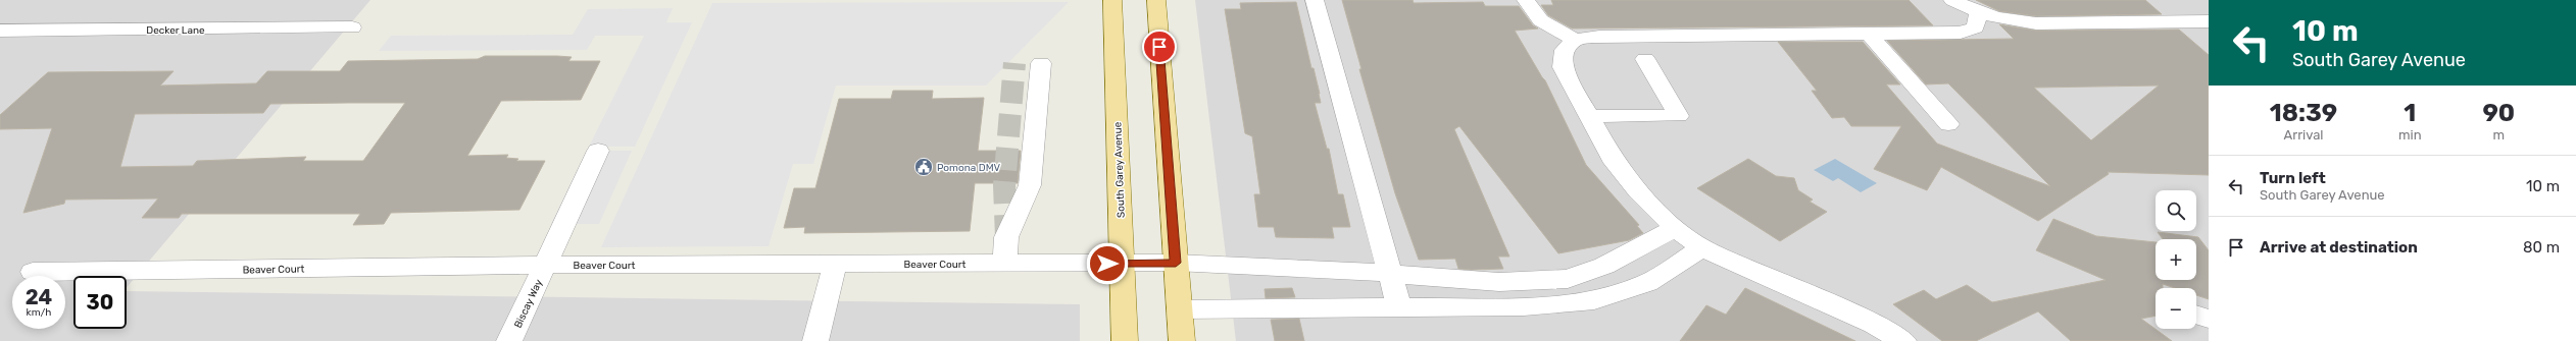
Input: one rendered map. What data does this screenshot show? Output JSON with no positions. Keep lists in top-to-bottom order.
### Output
{
  "streets": {
    "main road": ["South Garey Avenue"],
    "street": ["Decker Lane", "Beaver Court", "Biscay Way"]
  },
  "crossings": [
    ["South Garey Avenue", "Beaver Court"],
    ["Beaver Court", "Biscay Way"]
  ],
  "places": {
    "public building": ["Pomona DMV"]
  },
  "page": {
    "turn": ["10 m", "South Garey Avenue"],
    "eta": [
      "18:39",
      "Arrival",
      "1",
      "min",
      "90",
      "m"
    ],
    "list": [
      {
        "name": "Turn left",
        "note": "South Garey Avenue",
        "value": "10 m"
      },
      {
        "name": "Arrive at destination",
        "value": "80 m"
      }
    ],
    "map_buttons": ["+", "−"],
    "speed": "24 km/h",
    "limit": "30"
  }
}
